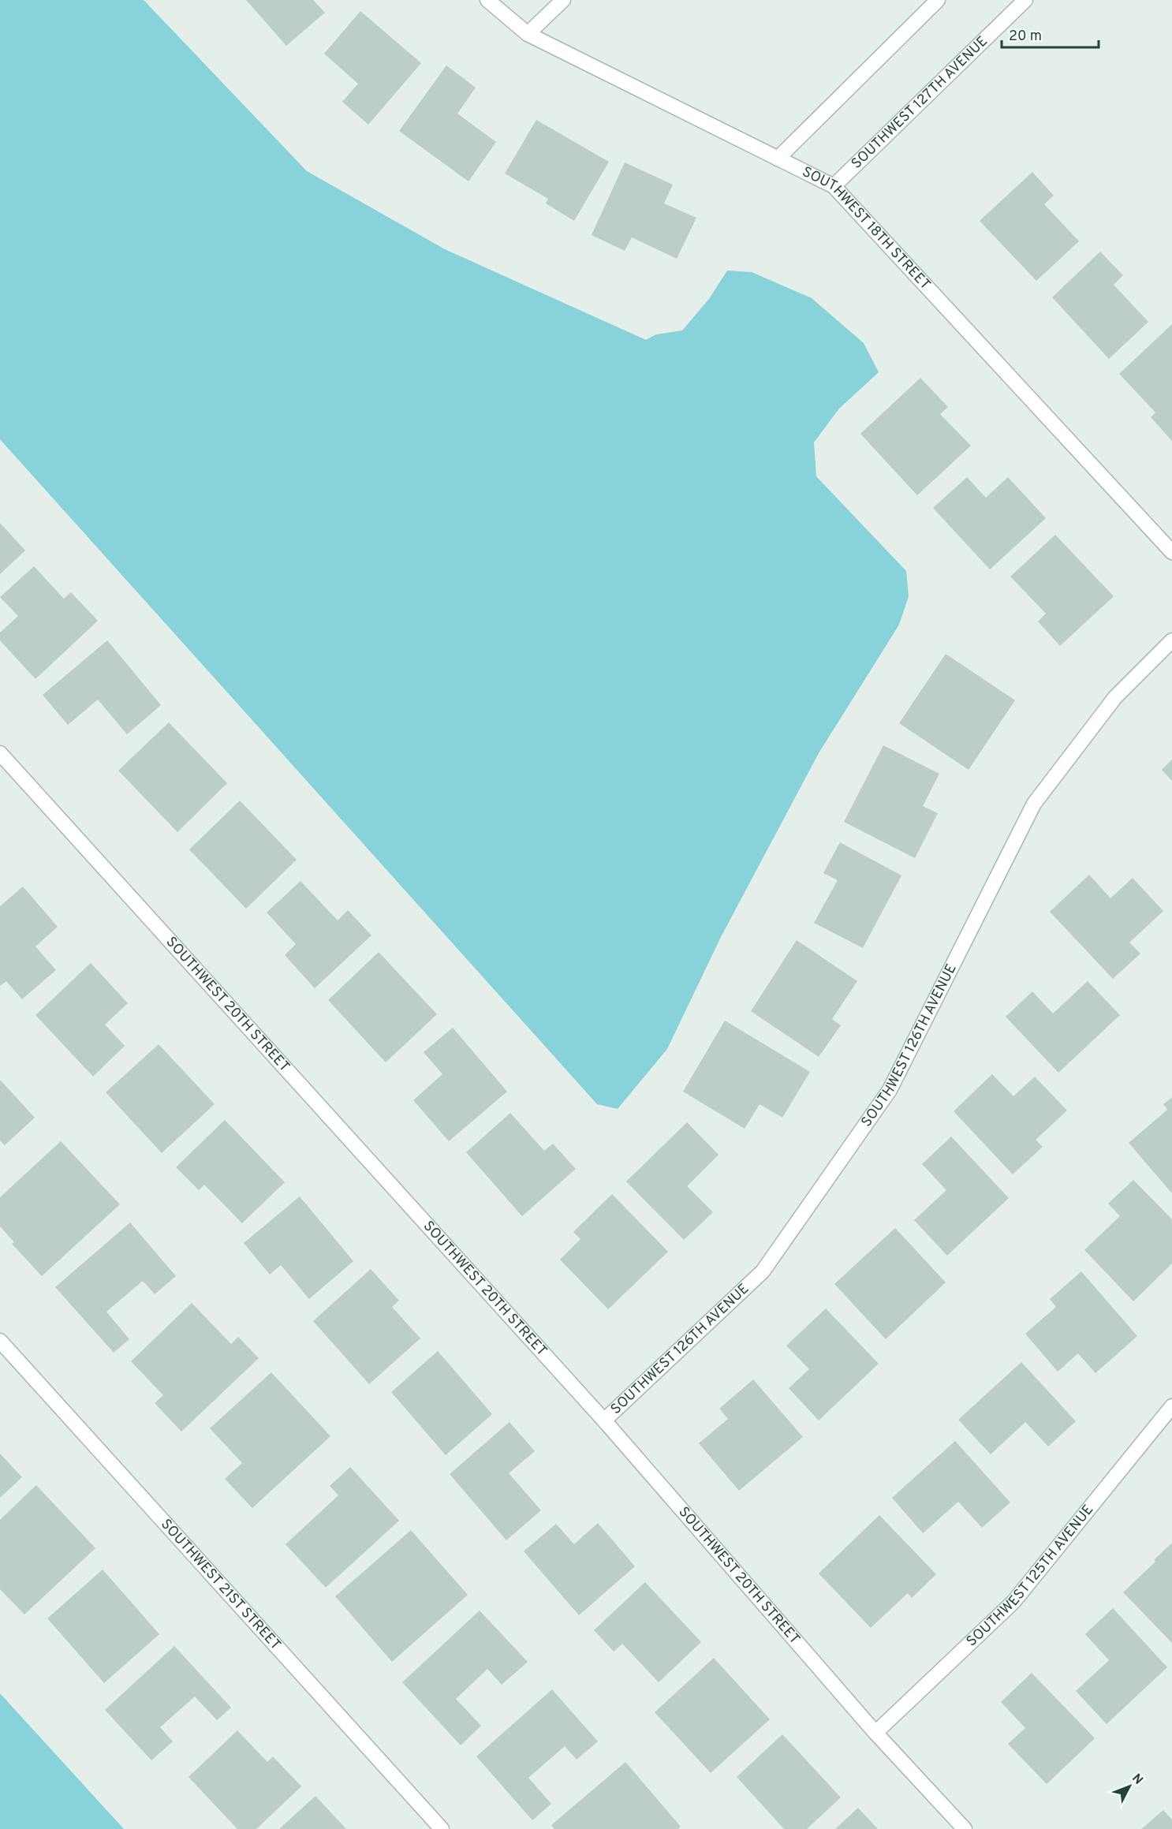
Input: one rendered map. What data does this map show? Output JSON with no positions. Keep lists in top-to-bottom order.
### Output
{
  "streets": {
    "street": [
      "SOUTHWEST 127TH AVENUE",
      "SOUTHWEST 18TH STREET",
      "SOUTHWEST 20TH STREET",
      "SOUTHWEST 126TH AVENUE",
      "SOUTHWEST 125TH AVENUE",
      "SOUTHWEST 21ST STREET"
    ]
  },
  "crossings": [
    ["SOUTHWEST 127TH AVENUE", "SOUTHWEST 18TH STREET"],
    ["SOUTHWEST 20TH STREET", "SOUTHWEST 126TH AVENUE"],
    ["SOUTHWEST 20TH STREET", "SOUTHWEST 125TH AVENUE"]
  ],
  "scale_bar": "20 m",
  "north": "top right"
}
